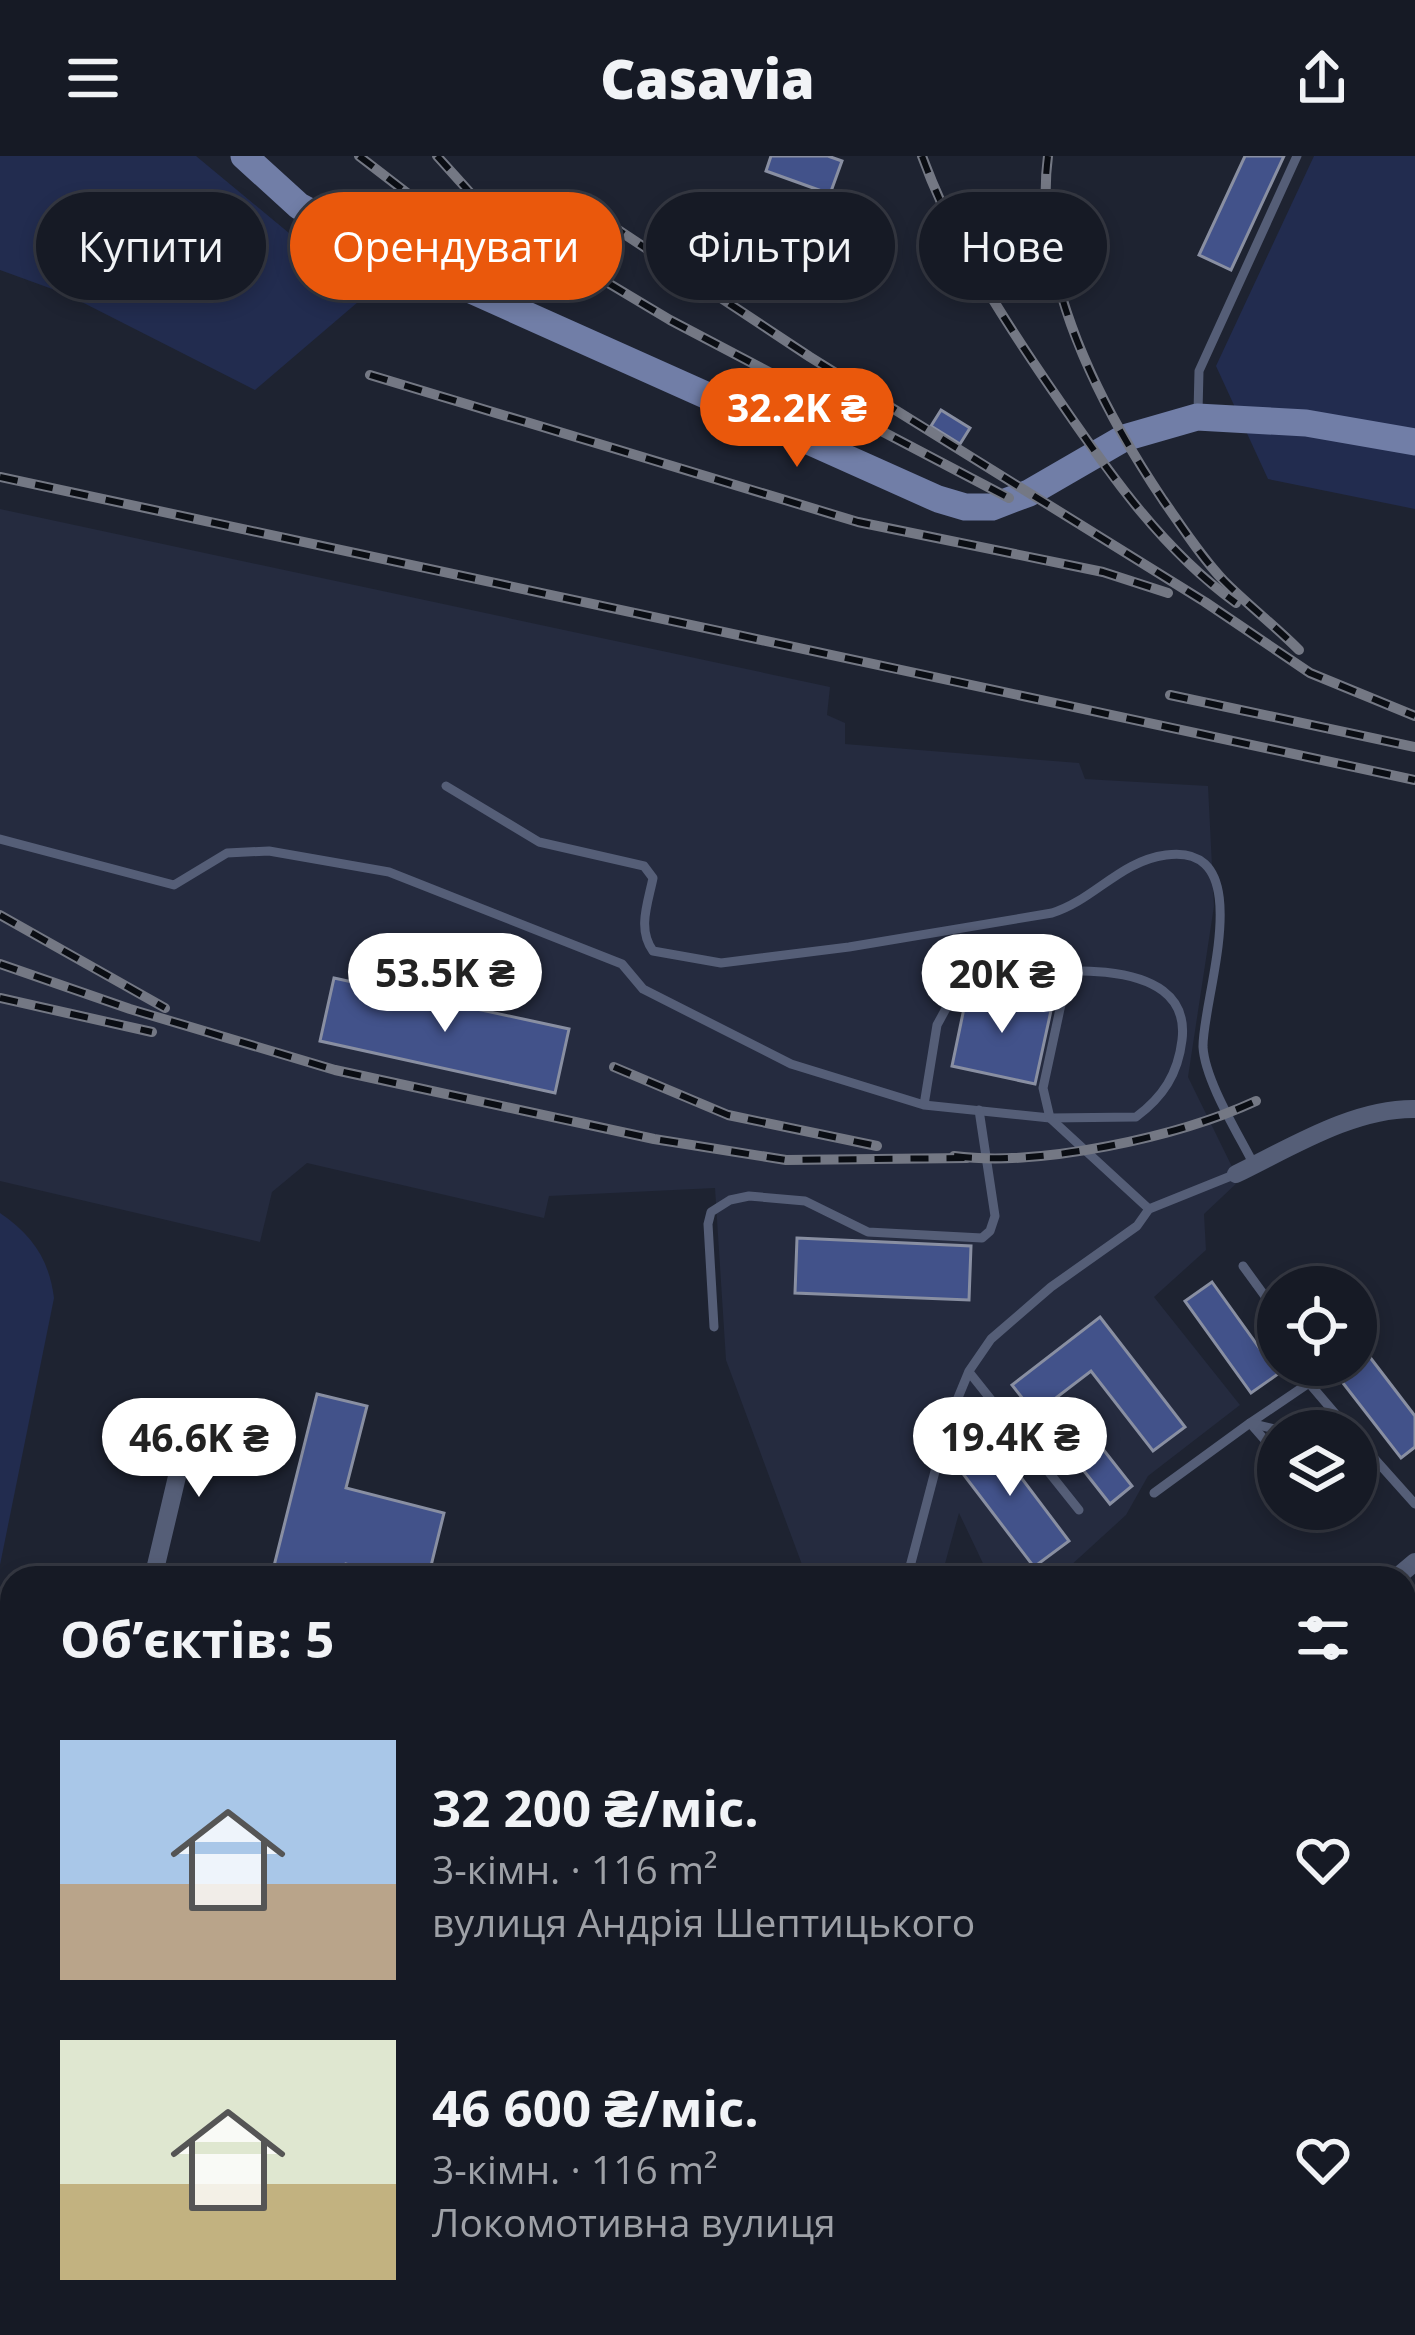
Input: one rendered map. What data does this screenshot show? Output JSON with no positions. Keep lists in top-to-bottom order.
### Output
{
  "page": {
    "header": "Casavia",
    "chip": [
      "Купити",
      "Орендувати",
      "Фільтри",
      "Нове"
    ],
    "price": [
      "32.2K ₴",
      "53.5K ₴",
      "20K ₴",
      "19.4K ₴",
      "46.6K ₴"
    ],
    "heading": "Об’єктів: 5",
    "list": [
      {
        "name": "32 200 ₴/міс.",
        "note": "3-кімн. · 116 m² · вулиця Андрія Шептицького"
      },
      {
        "name": "46 600 ₴/міс.",
        "note": "3-кімн. · 116 m² · Локомотивна вулиця"
      }
    ]
  }
}
